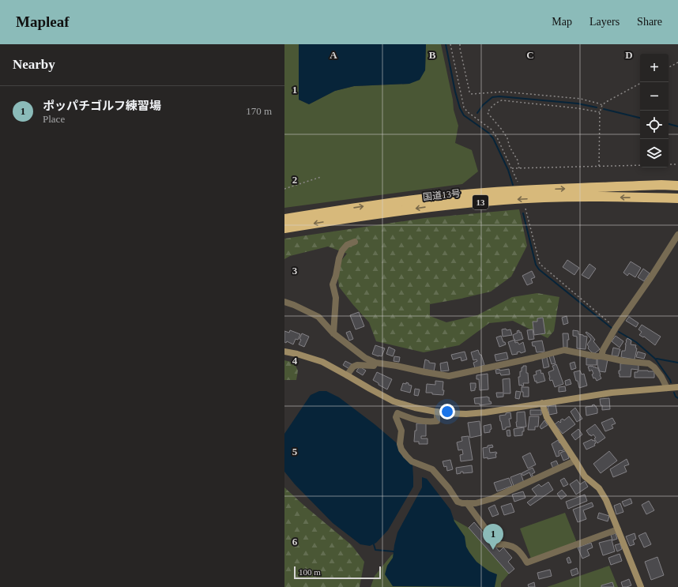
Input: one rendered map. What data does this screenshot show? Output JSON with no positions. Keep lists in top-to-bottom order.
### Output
{
  "streets": {
    "highway": ["国道13号", "13"]
  },
  "crossings": [
    ["国道13号", "13"]
  ],
  "scale_bar": "100 m",
  "page": {
    "header": "Mapleaf",
    "nav": ["Map", "Layers", "Share"],
    "heading": "Nearby",
    "map_buttons": ["+", "−"],
    "list": [
      {
        "mark": "1",
        "name": "ポッパチゴルフ練習場",
        "note": "Place",
        "value": "170 m"
      }
    ],
    "pins": "1",
    "scale": "100 m"
  },
  "grid": {
    "columns": [
      "A",
      "B",
      "C",
      "D"
    ],
    "rows": [
      "1",
      "2",
      "3",
      "4",
      "5",
      "6"
    ]
  }
}
